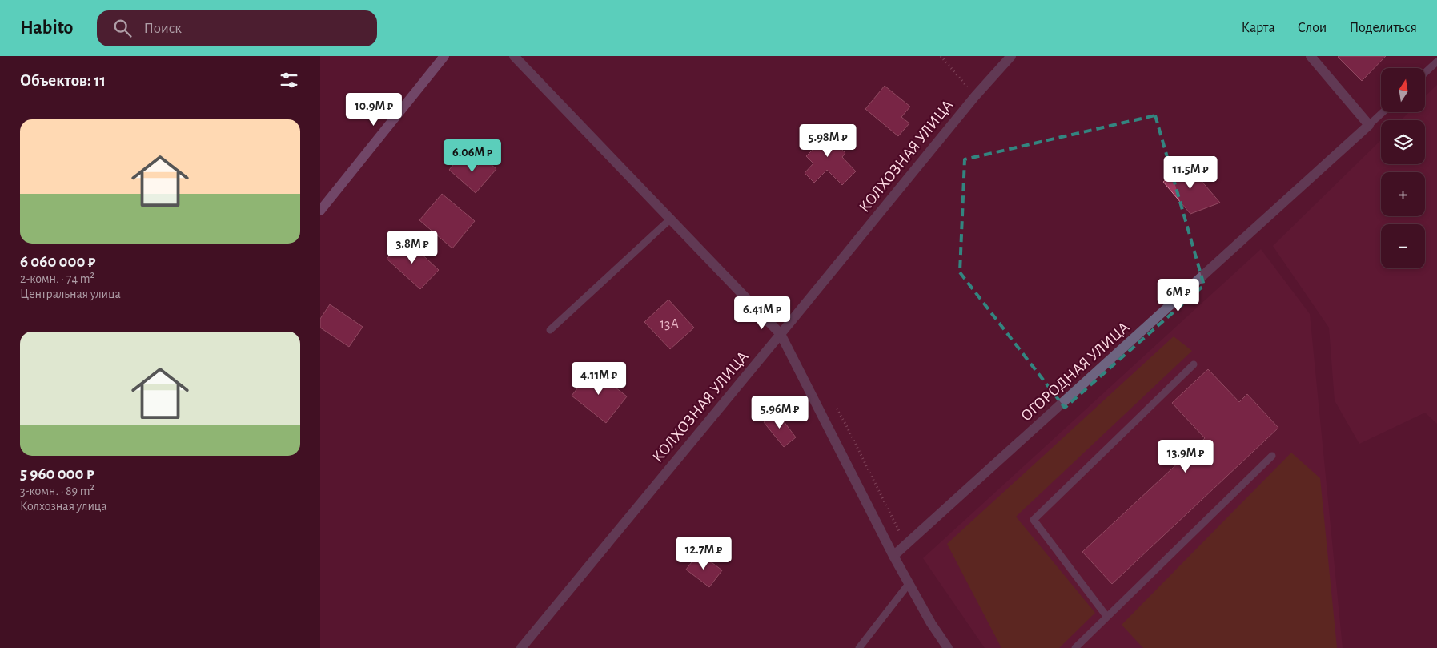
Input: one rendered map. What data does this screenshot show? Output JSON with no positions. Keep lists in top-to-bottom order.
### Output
{
  "streets": {
    "street": ["КОЛХОЗНАЯ УЛИЦА", "ОГОРОДНАЯ УЛИЦА"]
  },
  "house_numbers": ["13А"],
  "north": "top",
  "page": {
    "header": "Habito",
    "search": "Поиск",
    "nav": ["Карта", "Слои", "Поделиться"],
    "heading": "Объектов: 11",
    "map_buttons": ["+", "−"],
    "price": [
      "10.9M ₽",
      "5.98M ₽",
      "6.06M ₽",
      "11.5M ₽",
      "3.8M ₽",
      "6M ₽",
      "6.41M ₽",
      "4.11M ₽",
      "5.96M ₽",
      "13.9M ₽",
      "12.7M ₽"
    ],
    "list": [
      {
        "name": "6 060 000 ₽",
        "note": "2-комн. · 74 m² · Центральная улица"
      },
      {
        "name": "5 960 000 ₽",
        "note": "3-комн. · 89 m² · Колхозная улица"
      }
    ]
  }
}
